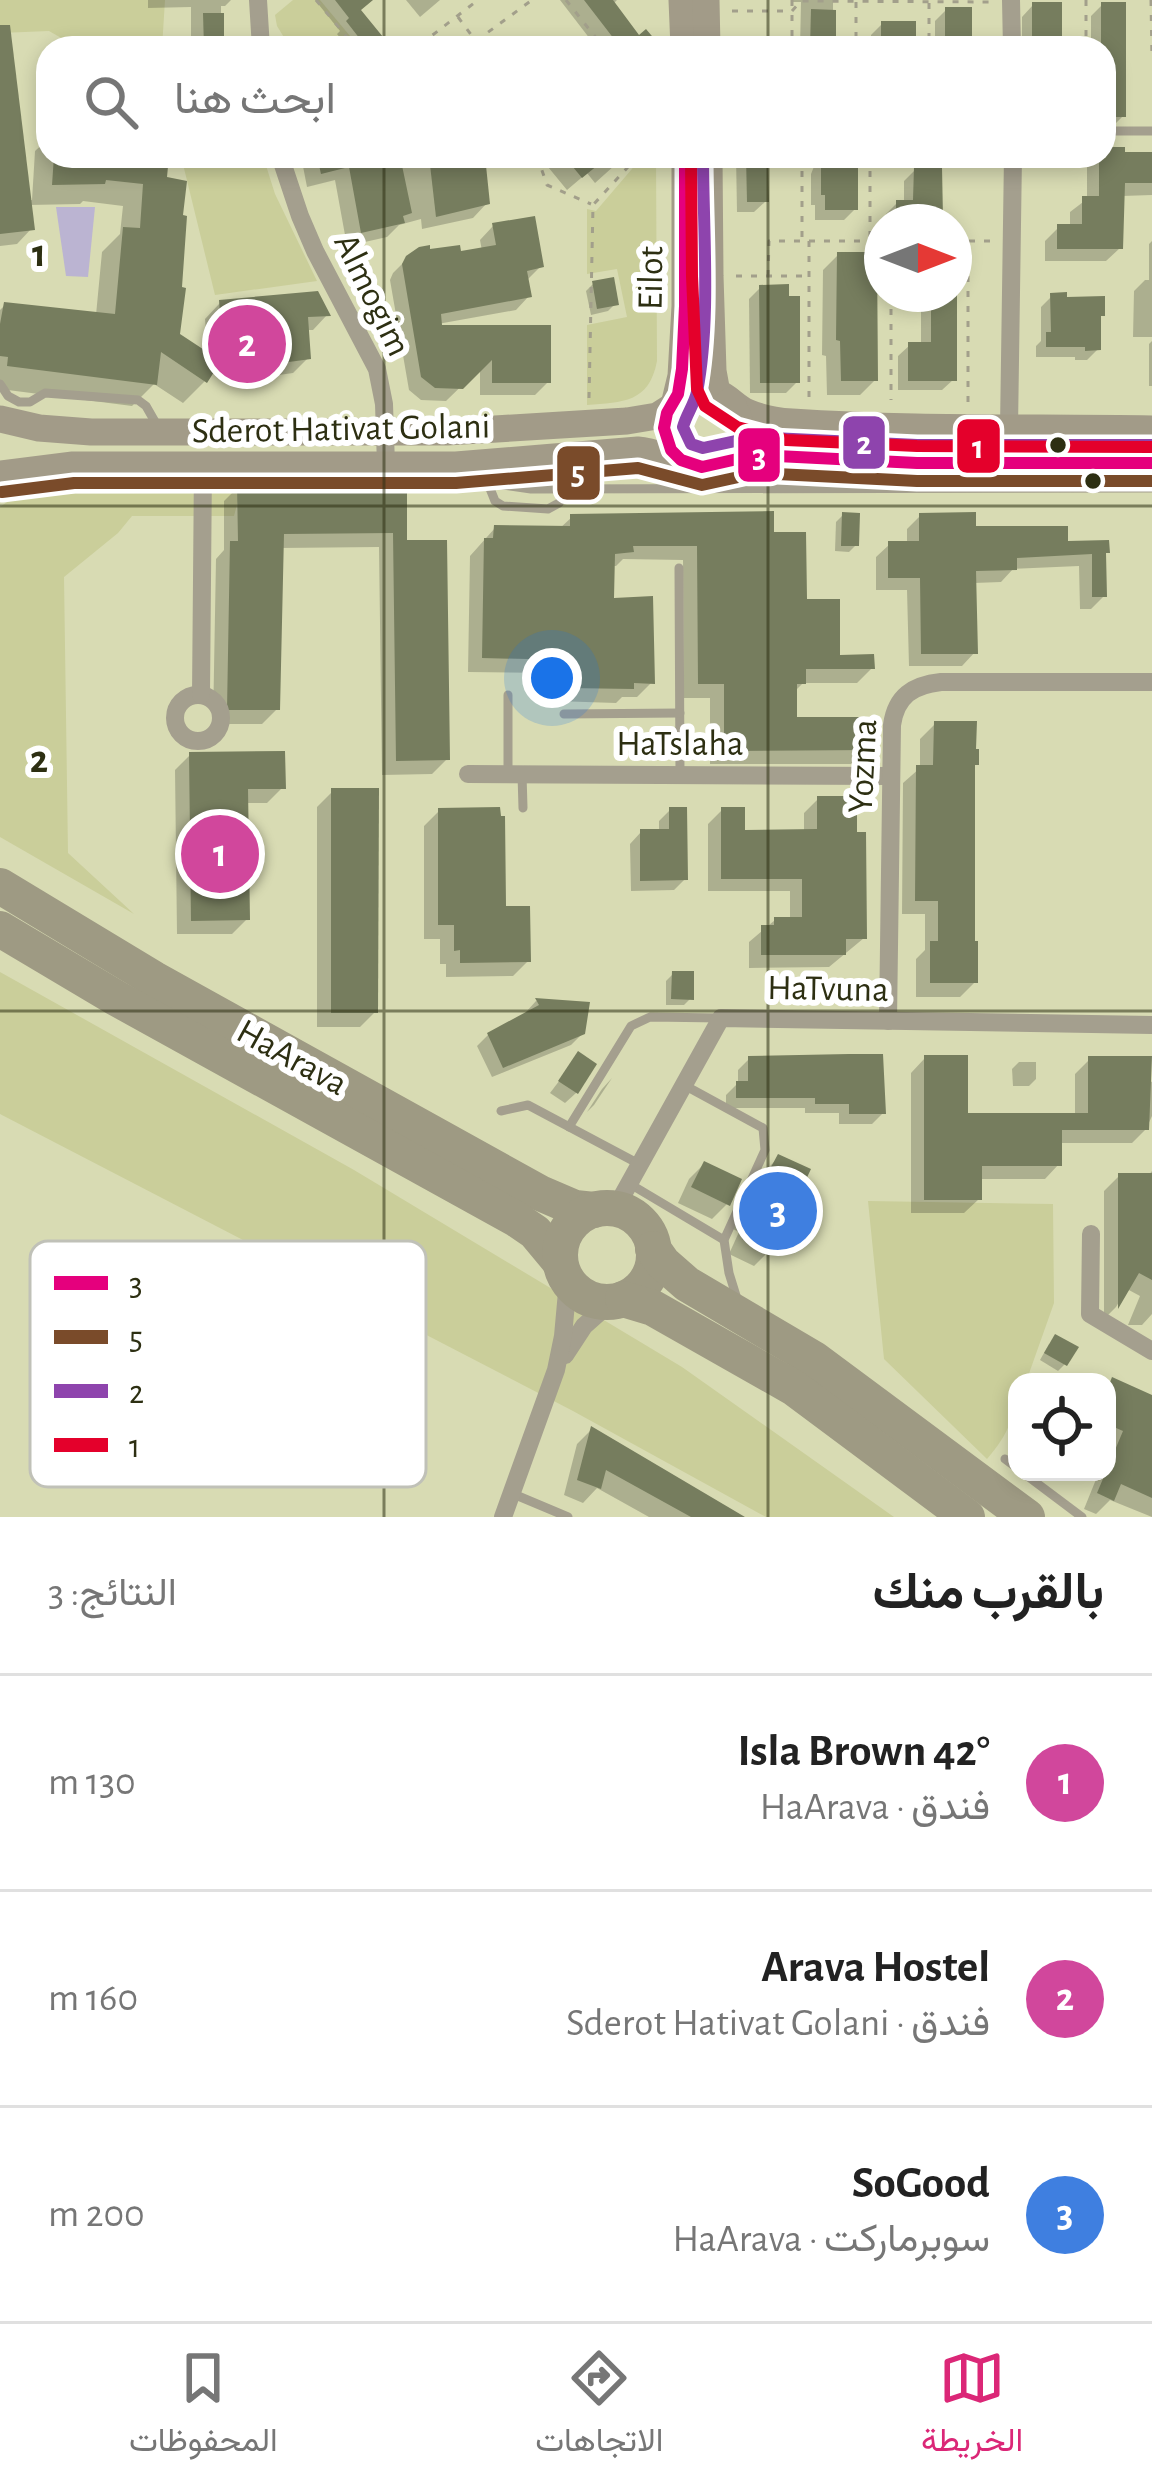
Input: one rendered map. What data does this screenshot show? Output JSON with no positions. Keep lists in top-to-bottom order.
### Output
{
  "streets": {
    "highway": ["HaArava"],
    "street": [
      "Eilot",
      "Almogim",
      "Sderot Hativat Golani",
      "HaTslaha",
      "Yozma",
      "HaTvuna"
    ]
  },
  "crossings": [
    ["Eilot", "Sderot Hativat Golani"],
    ["Almogim", "Sderot Hativat Golani"],
    ["HaTslaha", "Yozma"],
    ["Yozma", "HaTvuna"],
    ["HaTvuna", "HaArava"]
  ],
  "lines": [
    "transit line 3",
    "transit line 2",
    "transit line 1",
    "transit line 5"
  ],
  "legend": [
    "3",
    "5",
    "2",
    "1"
  ],
  "north": "right",
  "page": {
    "search": "ابحث هنا",
    "pins": ["2", "1", "3"],
    "heading": ["بالقرب منك", "النتائج: 3"],
    "list": [
      {
        "mark": "1",
        "name": "Isla Brown 42°",
        "note": "فندق · HaArava",
        "value": "130 m"
      },
      {
        "mark": "2",
        "name": "Arava Hostel",
        "note": "فندق · Sderot Hativat Golani",
        "value": "160 m"
      },
      {
        "mark": "3",
        "name": "SoGood",
        "note": "سوبرماركت · HaArava",
        "value": "200 m"
      }
    ],
    "nav": ["الخريطة", "الاتجاهات", "المحفوظات"]
  },
  "grid": {
    "rows": ["1", "2"]
  }
}
